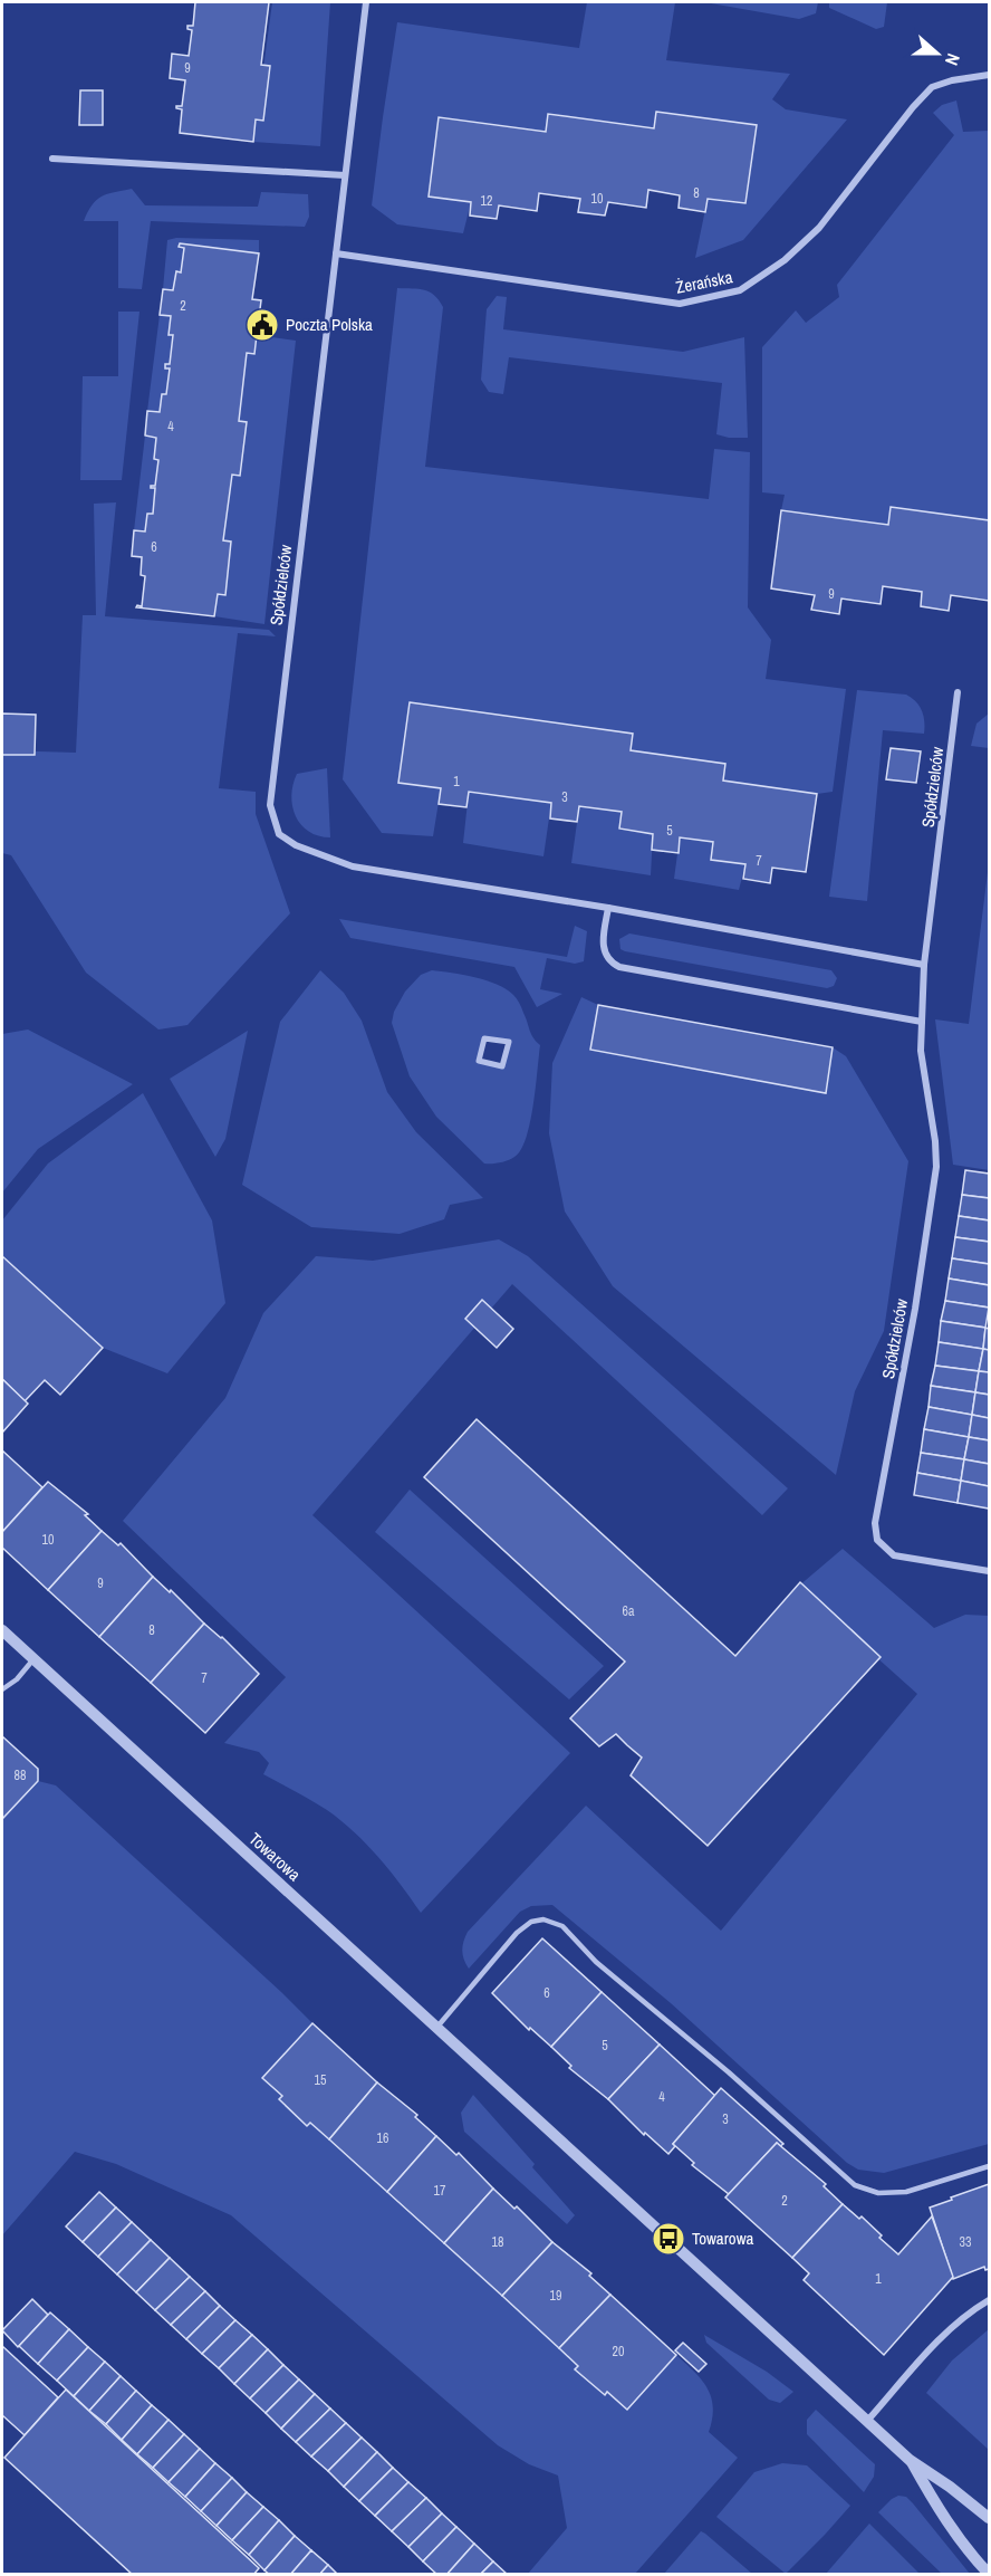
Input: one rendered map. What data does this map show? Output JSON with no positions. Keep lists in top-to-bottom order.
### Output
{
  "streets": {
    "street": ["Żerańska", "Spółdzielców", "Towarowa"]
  },
  "crossings": [
    ["Żerańska", "Spółdzielców"]
  ],
  "places": {
    "public building": ["Poczta Polska"],
    "bus stop": ["Towarowa"]
  },
  "house_numbers": [
    "9",
    "8",
    "10",
    "12",
    "2",
    "4",
    "6",
    "9",
    "1",
    "3",
    "5",
    "7",
    "10",
    "9",
    "6a",
    "8",
    "7",
    "88",
    "6",
    "5",
    "15",
    "4",
    "3",
    "16",
    "17",
    "2",
    "18",
    "33",
    "1",
    "19",
    "20"
  ],
  "north": "right"
}
